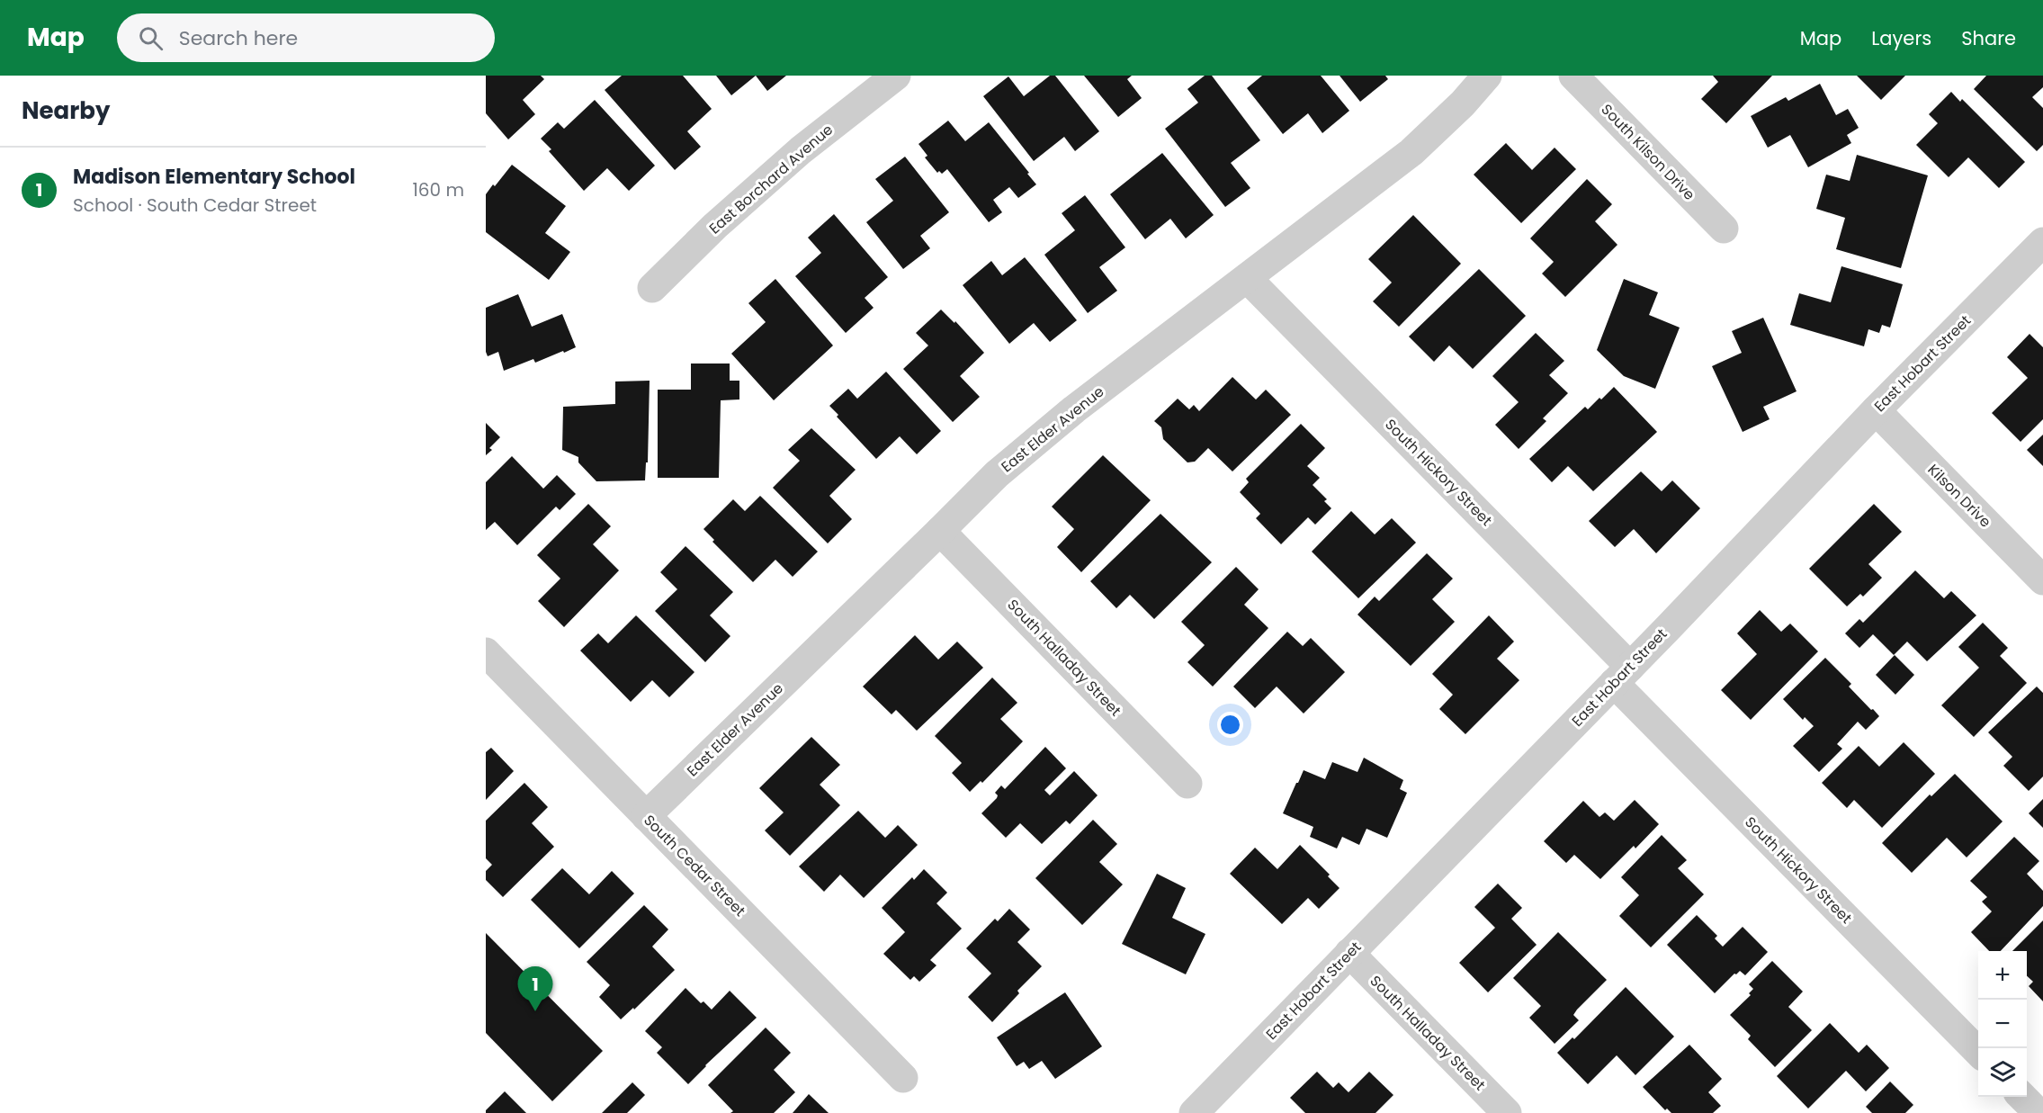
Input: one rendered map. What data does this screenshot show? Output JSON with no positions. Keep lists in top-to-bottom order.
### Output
{
  "streets": {
    "street": [
      "South Kilson Drive",
      "East Borchard Avenue",
      "East Hobart Street",
      "East Elder Avenue",
      "South Hickory Street",
      "Kilson Drive",
      "South Halladay Street",
      "South Cedar Street"
    ]
  },
  "crossings": [
    ["East Hobart Street", "South Hickory Street"],
    ["East Hobart Street", "Kilson Drive"],
    ["East Hobart Street", "South Halladay Street"],
    ["East Elder Avenue", "South Hickory Street"],
    ["East Elder Avenue", "South Halladay Street"],
    ["East Elder Avenue", "South Cedar Street"]
  ],
  "page": {
    "header": "Map",
    "search": "Search here",
    "nav": ["Map", "Layers", "Share"],
    "heading": "Nearby",
    "list": [
      {
        "mark": "1",
        "name": "Madison Elementary School",
        "note": "School · South Cedar Street",
        "value": "160 m"
      }
    ],
    "map_buttons": ["+", "−"],
    "pins": "1"
  }
}
